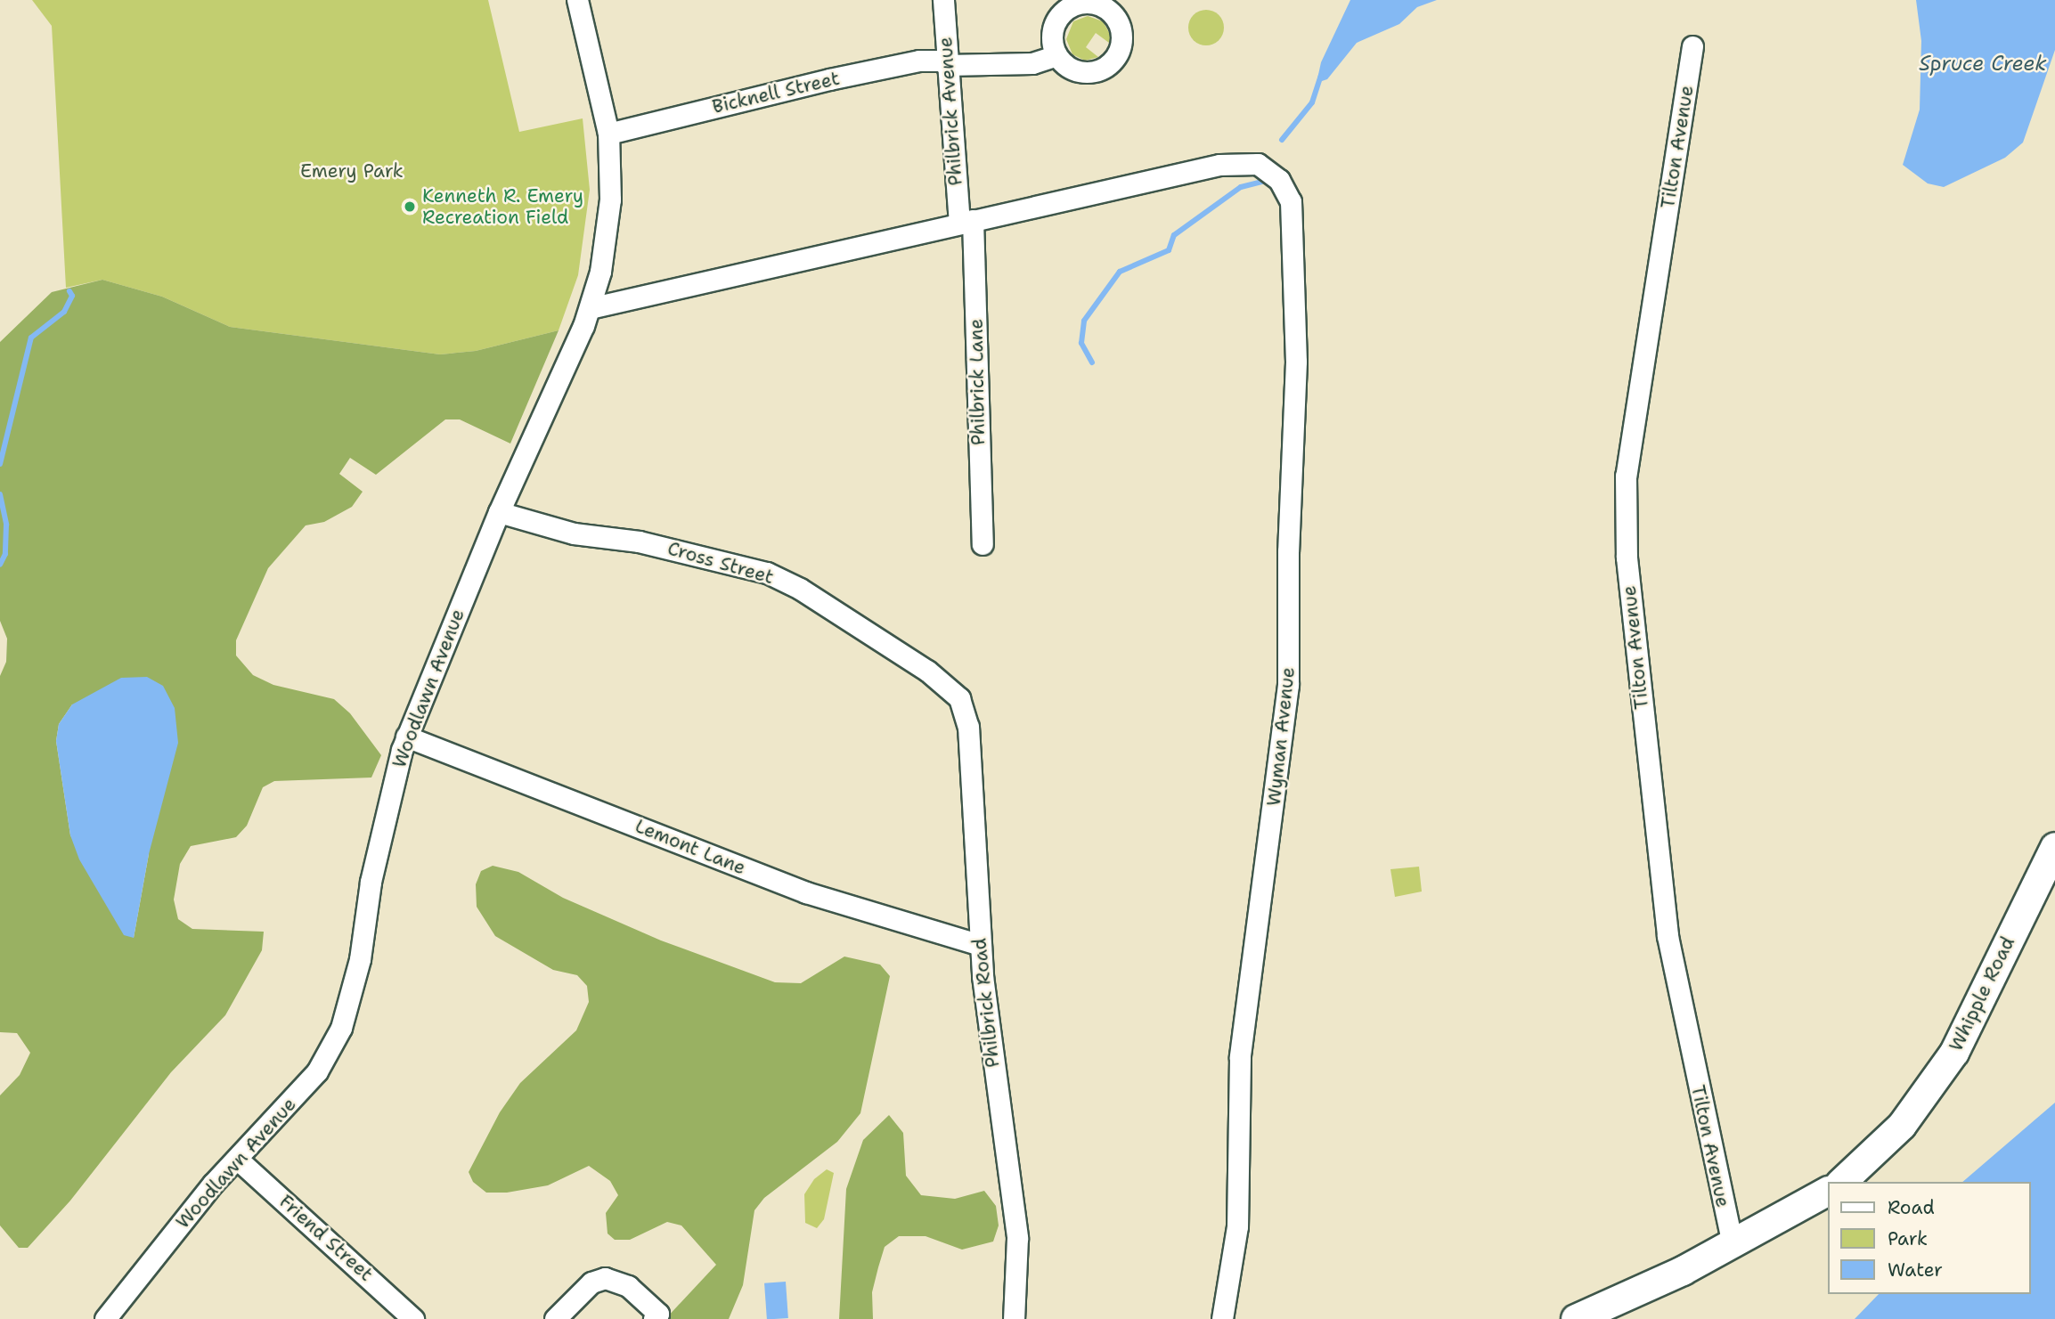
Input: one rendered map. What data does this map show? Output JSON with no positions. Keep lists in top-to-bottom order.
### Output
{
  "streets": {
    "main road": ["Whipple Road"],
    "street": [
      "Bicknell Street",
      "Philbrick Avenue",
      "Tilton Avenue",
      "Philbrick Lane",
      "Cross Street",
      "Woodlawn Avenue",
      "Wyman Avenue",
      "Lemont Lane",
      "Philbrick Road",
      "Friend Street"
    ]
  },
  "crossings": [
    ["Bicknell Street", "Philbrick Avenue"],
    ["Bicknell Street", "Woodlawn Avenue"],
    ["Philbrick Avenue", "Philbrick Lane"],
    ["Philbrick Avenue", "Wyman Avenue"],
    ["Philbrick Lane", "Wyman Avenue"],
    ["Cross Street", "Woodlawn Avenue"],
    ["Cross Street", "Philbrick Road"],
    ["Woodlawn Avenue", "Lemont Lane"],
    ["Woodlawn Avenue", "Friend Street"],
    ["Lemont Lane", "Philbrick Road"]
  ],
  "water": ["Spruce Creek"],
  "parks": ["Emery Park"],
  "places": ["Kenneth R. Emery Recreation Field"],
  "legend": ["Road", "Park", "Water"]
}
